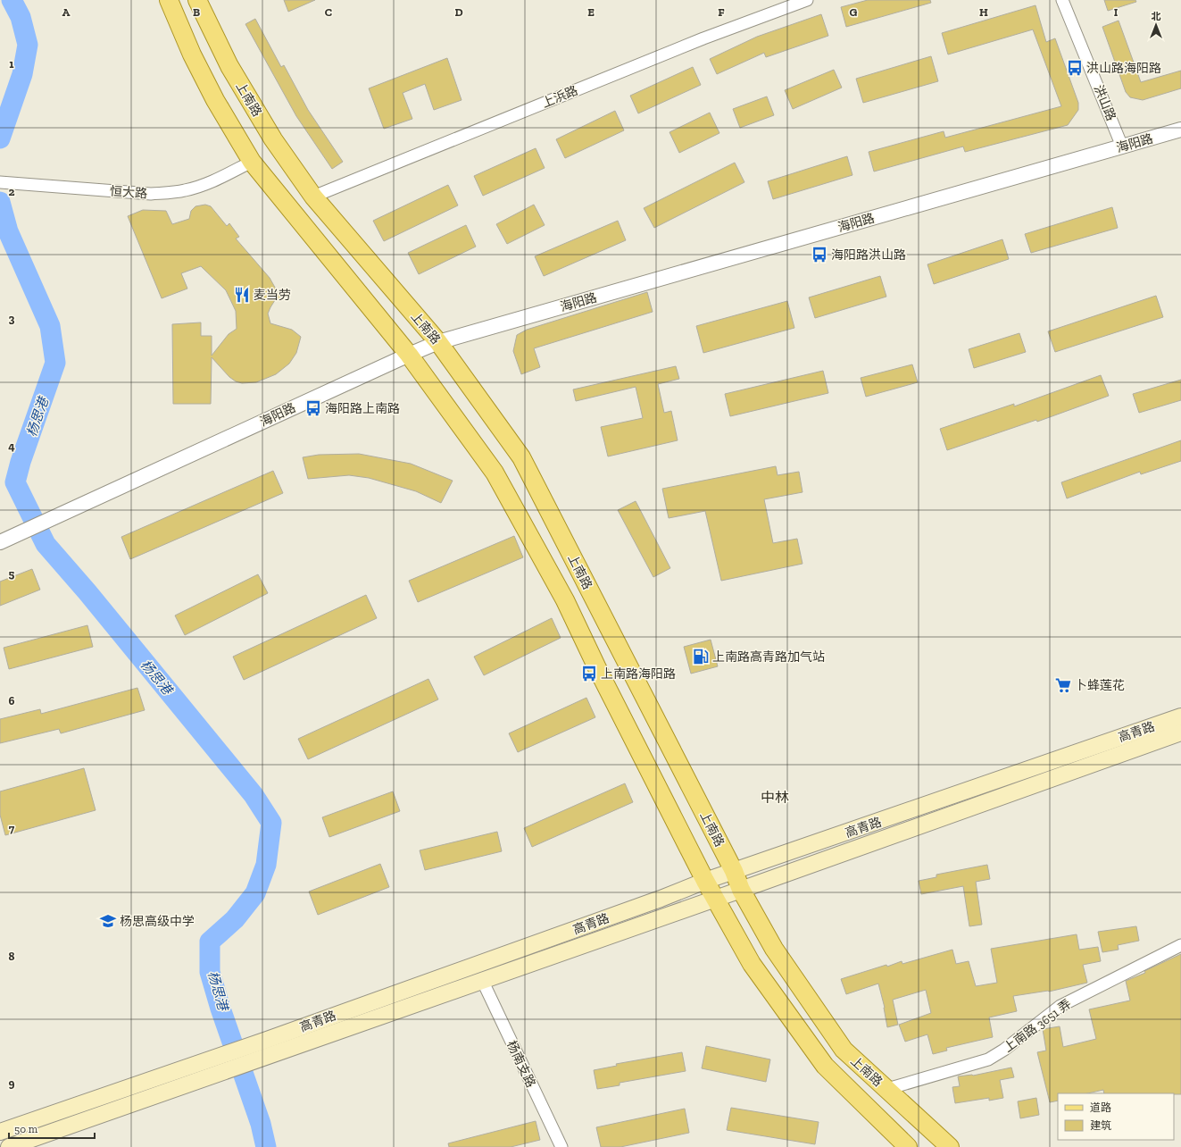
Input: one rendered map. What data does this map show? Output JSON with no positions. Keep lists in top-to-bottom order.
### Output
{
  "streets": {
    "main road": ["上南路", "高青路"],
    "street": [
      "上浜路",
      "洪山路",
      "海阳路",
      "恒大路",
      "上南路 3651 弄",
      "杨南支路"
    ]
  },
  "crossings": [
    ["上浜路", "上南路"],
    ["上南路", "海阳路"],
    ["上南路", "恒大路"],
    ["上南路", "高青路"],
    ["上南路", "上南路 3651 弄"],
    ["洪山路", "海阳路"],
    ["高青路", "杨南支路"]
  ],
  "districts": ["中林"],
  "water": ["杨思港"],
  "places": {
    "bus stop": [
      "洪山路海阳路",
      "海阳路洪山路",
      "海阳路上南路",
      "上南路海阳路"
    ],
    "restaurant": ["麦当劳"],
    "fuel station": ["上南路高青路加气站"],
    "supermarket": ["卜蜂莲花"],
    "school or university": ["杨思高级中学"]
  },
  "legend": ["道路", "建筑"],
  "scale_bar": "50 m",
  "north": "top",
  "grid": {
    "columns": [
      "A",
      "B",
      "C",
      "D",
      "E",
      "F",
      "G",
      "H",
      "I"
    ],
    "rows": [
      "1",
      "2",
      "3",
      "4",
      "5",
      "6",
      "7",
      "8",
      "9"
    ]
  }
}
